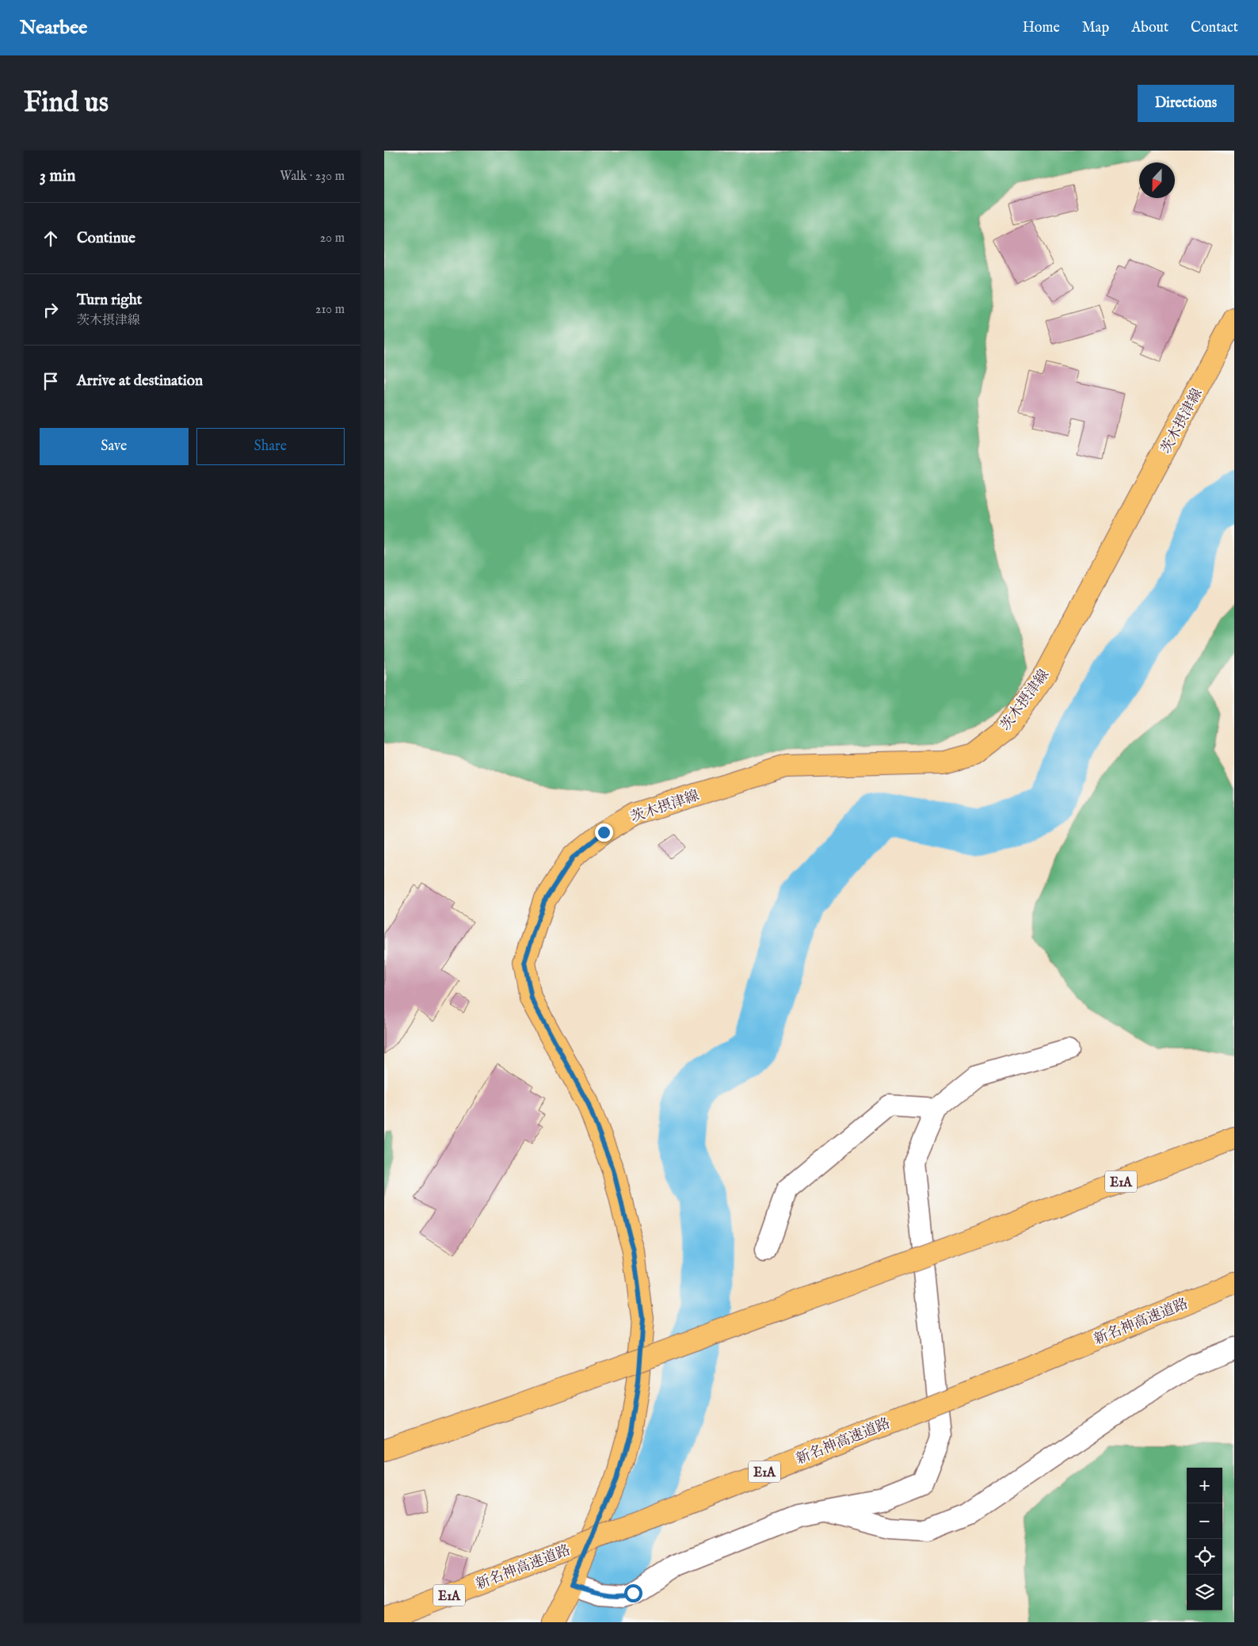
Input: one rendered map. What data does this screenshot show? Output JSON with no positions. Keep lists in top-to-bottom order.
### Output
{
  "streets": {
    "main road": ["茨木摂津線", "E1A", "新名神高速道路"]
  },
  "north": "bottom",
  "page": {
    "header": "Nearbee",
    "nav": [
      "Home",
      "Map",
      "About",
      "Contact"
    ],
    "buttons": [
      "Directions",
      ["Save", "Share"]
    ],
    "title": "Find us",
    "heading": ["3 min", "Walk · 230 m"],
    "list": [
      ["Continue", "20 m"],
      ["Turn right", "茨木摂津線", "210 m"],
      "Arrive at destination"
    ],
    "map_buttons": ["+", "−"]
  }
}
